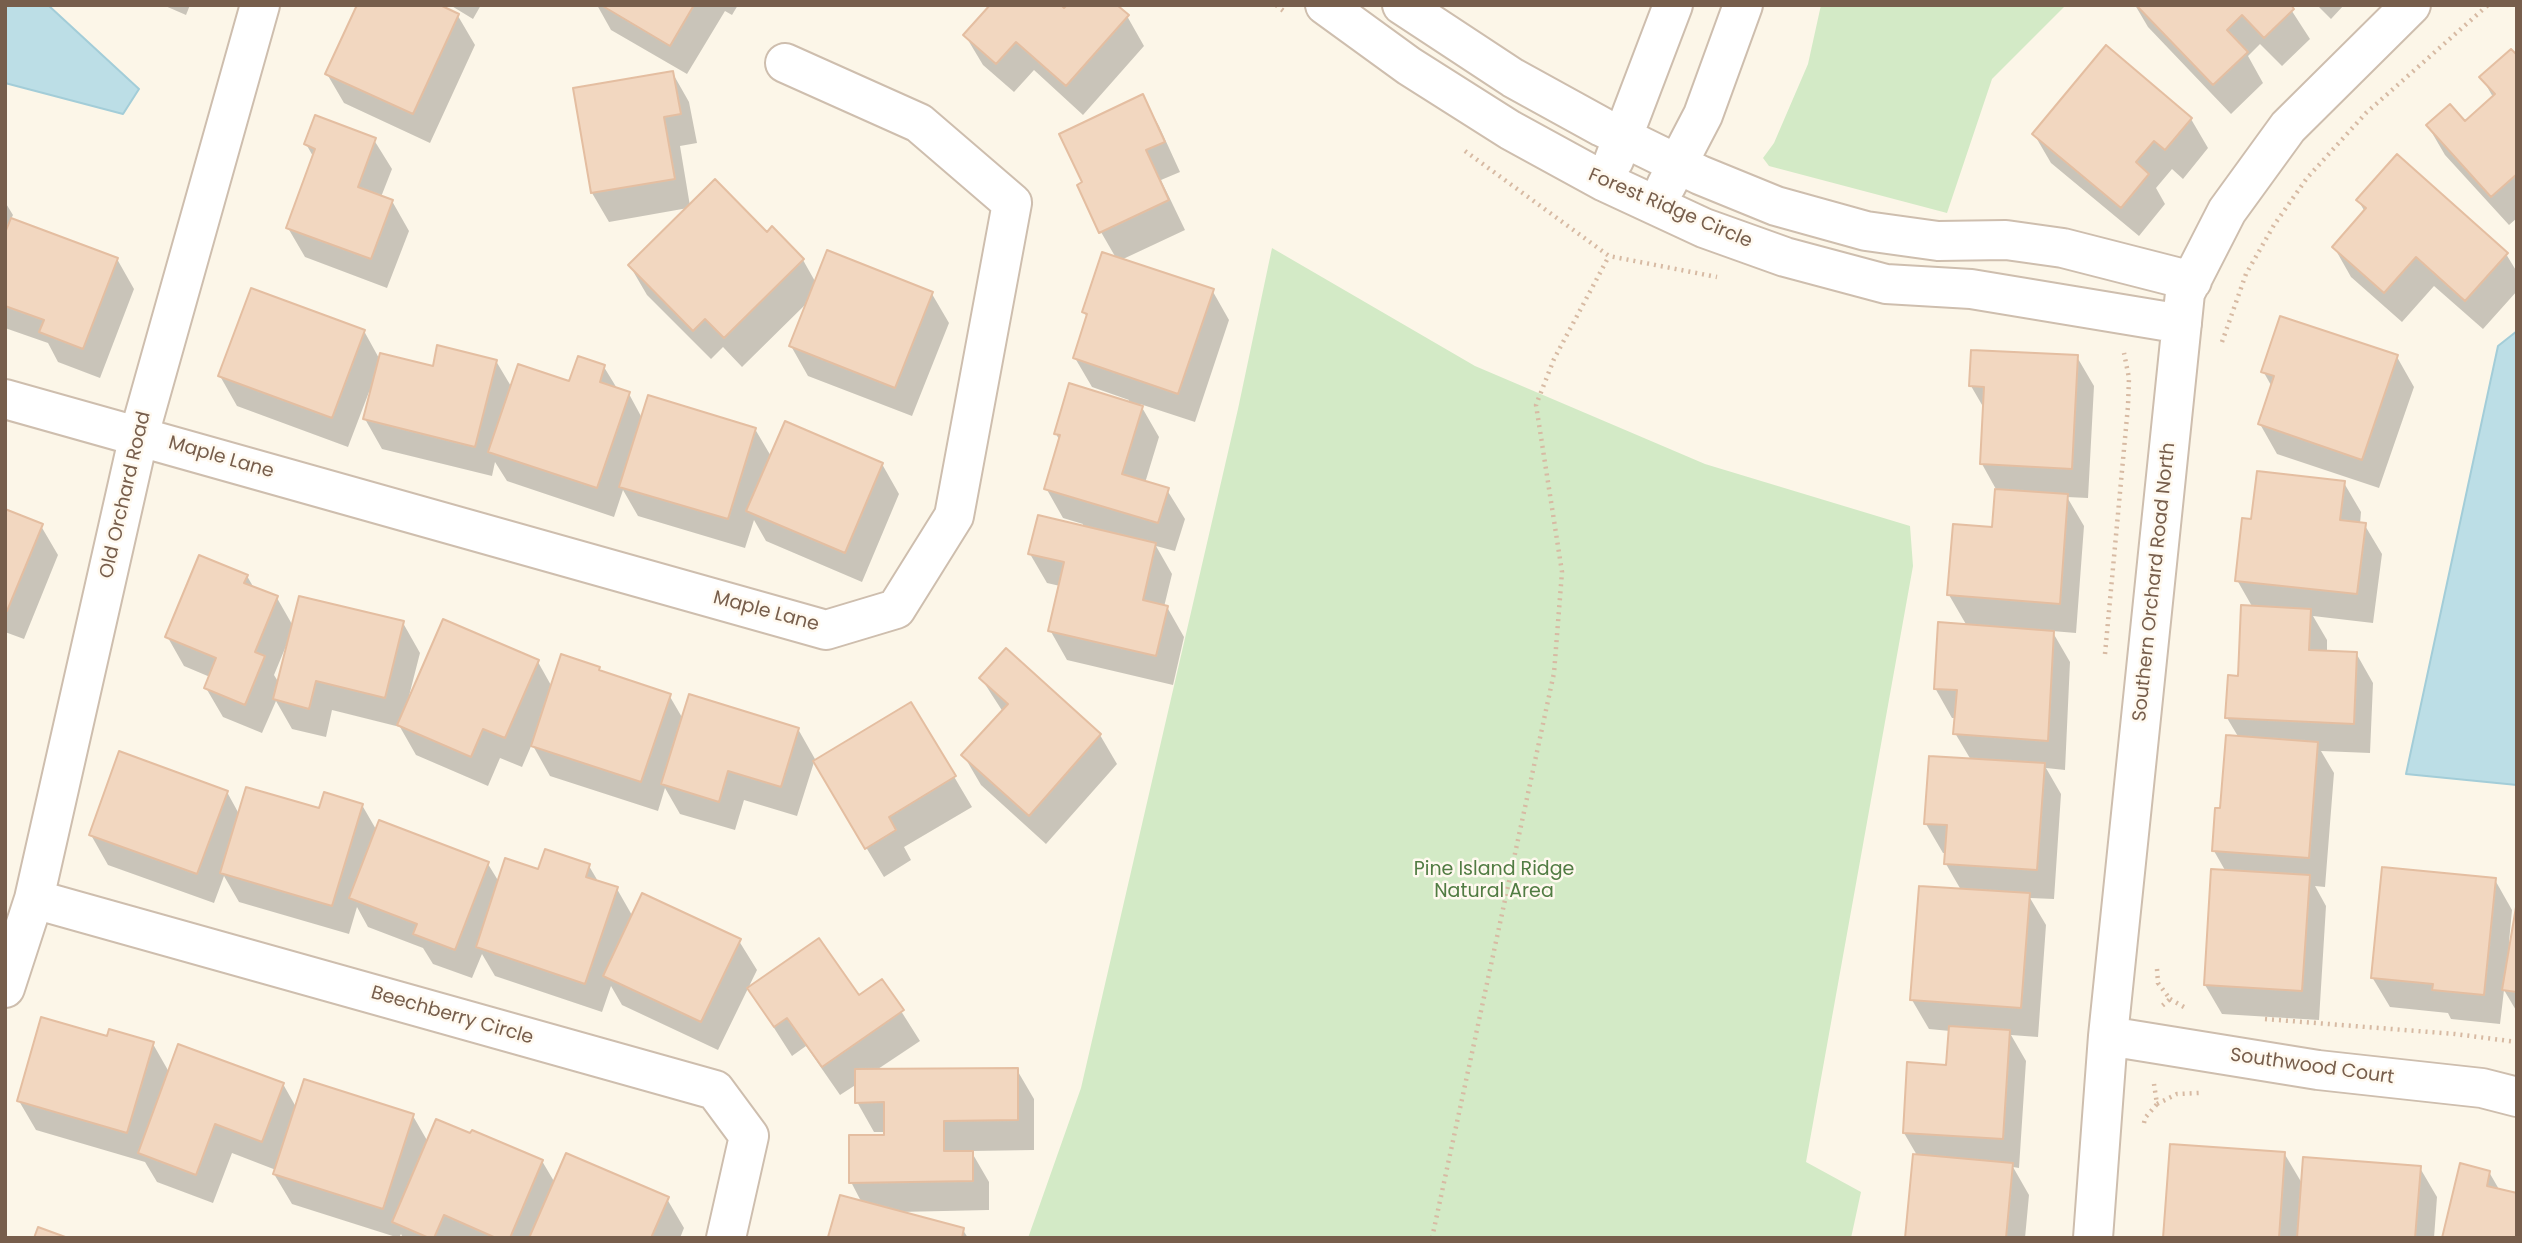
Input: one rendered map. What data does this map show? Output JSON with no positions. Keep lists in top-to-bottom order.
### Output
{
  "streets": {
    "street": [
      "Forest Ridge Circle",
      "Maple Lane",
      "Old Orchard Road",
      "Southern Orchard Road North",
      "Beechberry Circle",
      "Southwood Court"
    ]
  },
  "crossings": [
    ["Forest Ridge Circle", "Southern Orchard Road North"],
    ["Maple Lane", "Old Orchard Road"],
    ["Old Orchard Road", "Beechberry Circle"],
    ["Southern Orchard Road North", "Southwood Court"]
  ],
  "parks": ["Pine Island Ridge Natural Area"]
}
